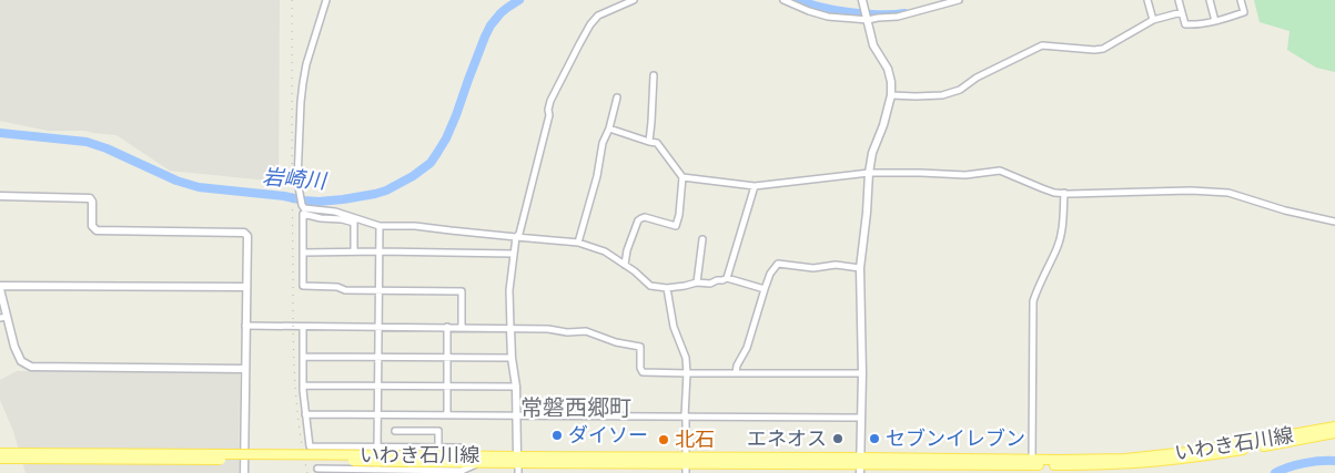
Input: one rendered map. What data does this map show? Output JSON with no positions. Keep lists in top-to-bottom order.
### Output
{
  "streets": {
    "main road": ["いわき石川線"]
  },
  "districts": ["常磐西郷町"],
  "water": ["岩崎川"],
  "places": [
    "ダイソー",
    "エネオス",
    "セブンイレブン",
    "北石"
  ]
}
